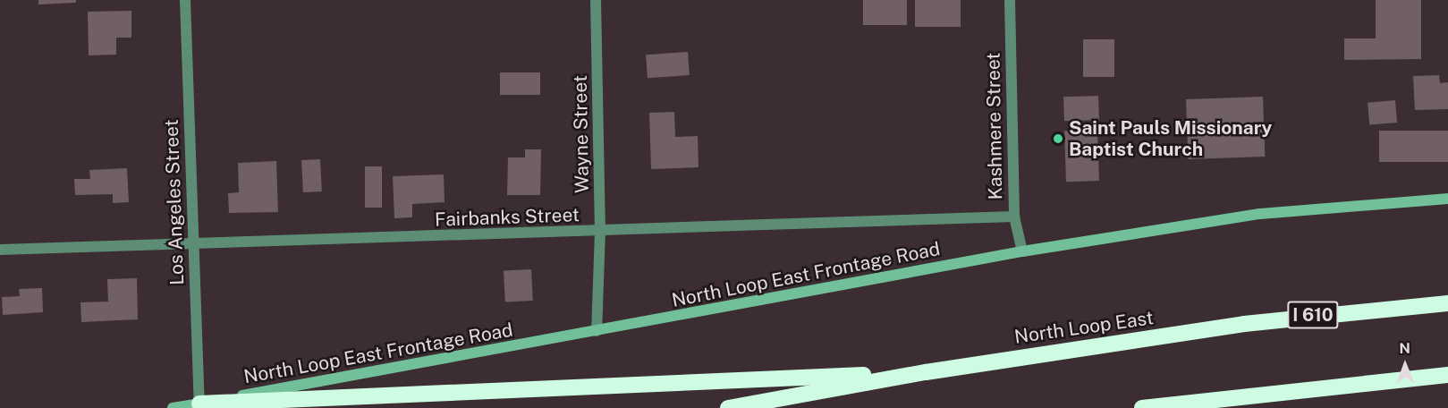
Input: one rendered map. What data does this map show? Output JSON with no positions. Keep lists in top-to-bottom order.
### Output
{
  "streets": {
    "highway": ["I 610", "North Loop East"],
    "main road": ["North Loop East Frontage Road"],
    "street": [
      "Kashmere Street",
      "Wayne Street",
      "Los Angeles Street",
      "Fairbanks Street"
    ]
  },
  "crossings": [
    ["Kashmere Street", "Fairbanks Street"],
    ["Kashmere Street", "North Loop East Frontage Road"],
    ["Wayne Street", "Fairbanks Street"],
    ["Wayne Street", "North Loop East Frontage Road"],
    ["Los Angeles Street", "Fairbanks Street"],
    ["Los Angeles Street", "North Loop East Frontage Road"]
  ],
  "places": ["Saint Pauls Missionary Baptist Church"],
  "north": "top"
}
